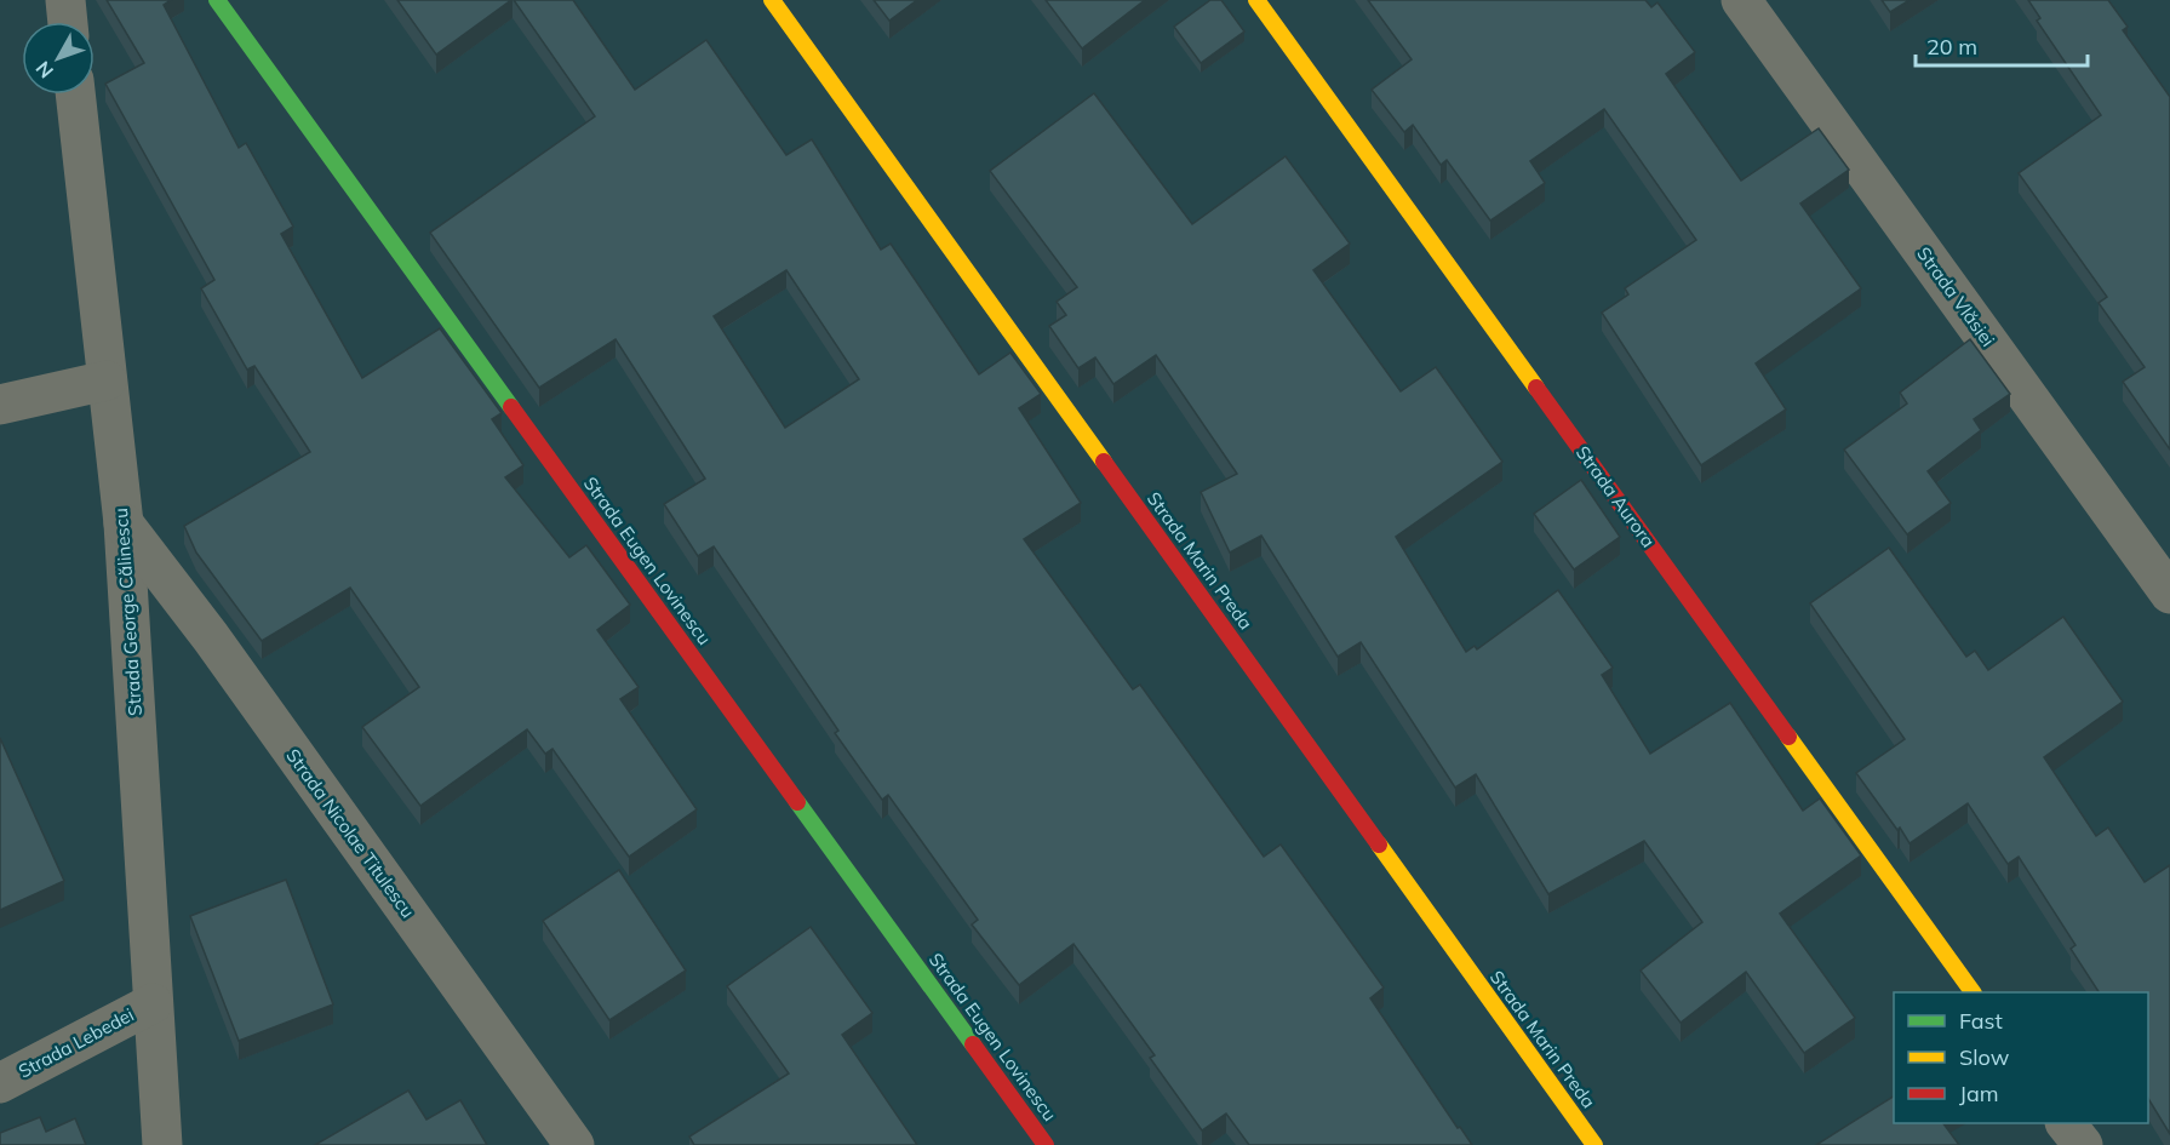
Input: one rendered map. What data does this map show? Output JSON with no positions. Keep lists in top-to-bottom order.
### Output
{
  "streets": {
    "street": [
      "Strada Vlăsiei",
      "Strada Aurora",
      "Strada Eugen Lovinescu",
      "Strada Marin Preda",
      "Strada George Călinescu",
      "Strada Nicolae Titulescu",
      "Strada Lebedei"
    ]
  },
  "crossings": [
    ["Strada George Călinescu", "Strada Nicolae Titulescu"],
    ["Strada George Călinescu", "Strada Lebedei"]
  ],
  "legend": ["Fast", "Slow", "Jam"],
  "scale_bar": "20 m",
  "north": "bottom left"
}
